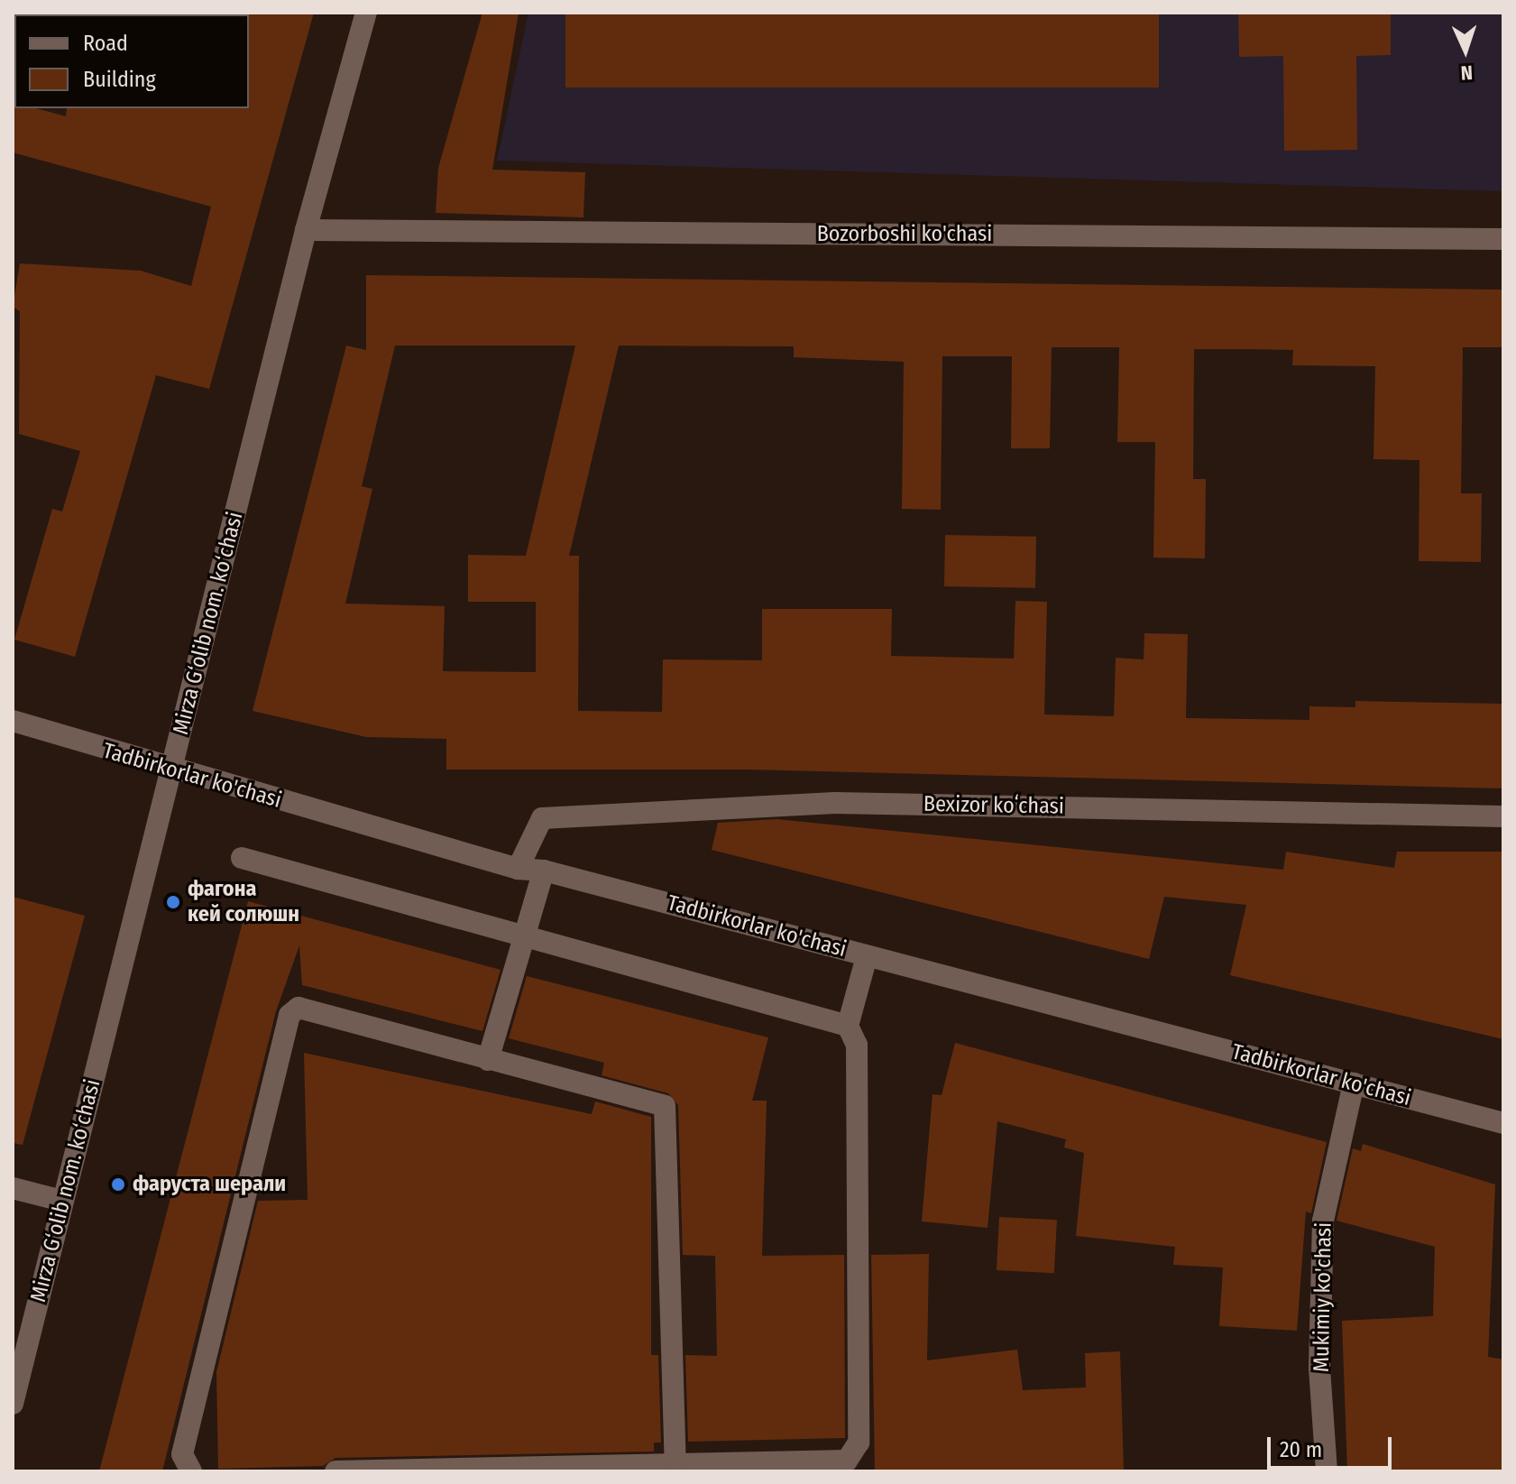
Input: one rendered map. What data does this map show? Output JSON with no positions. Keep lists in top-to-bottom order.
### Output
{
  "streets": {
    "street": [
      "Bozorboshi ko'chasi",
      "Mirza G‘olib nom. ko‘chasi",
      "Tadbirkorlar ko'chasi",
      "Bexizor koʻchasi",
      "Mukimiy ko'chasi"
    ]
  },
  "crossings": [
    ["Bozorboshi ko'chasi", "Mirza G‘olib nom. ko‘chasi"],
    ["Mirza G‘olib nom. ko‘chasi", "Tadbirkorlar ko'chasi"],
    ["Tadbirkorlar ko'chasi", "Bexizor koʻchasi"],
    ["Tadbirkorlar ko'chasi", "Mukimiy ko'chasi"]
  ],
  "places": ["фагона кей солюшн", "фаруста шерали"],
  "legend": ["Road", "Building"],
  "scale_bar": "20 m",
  "north": "bottom"
}
